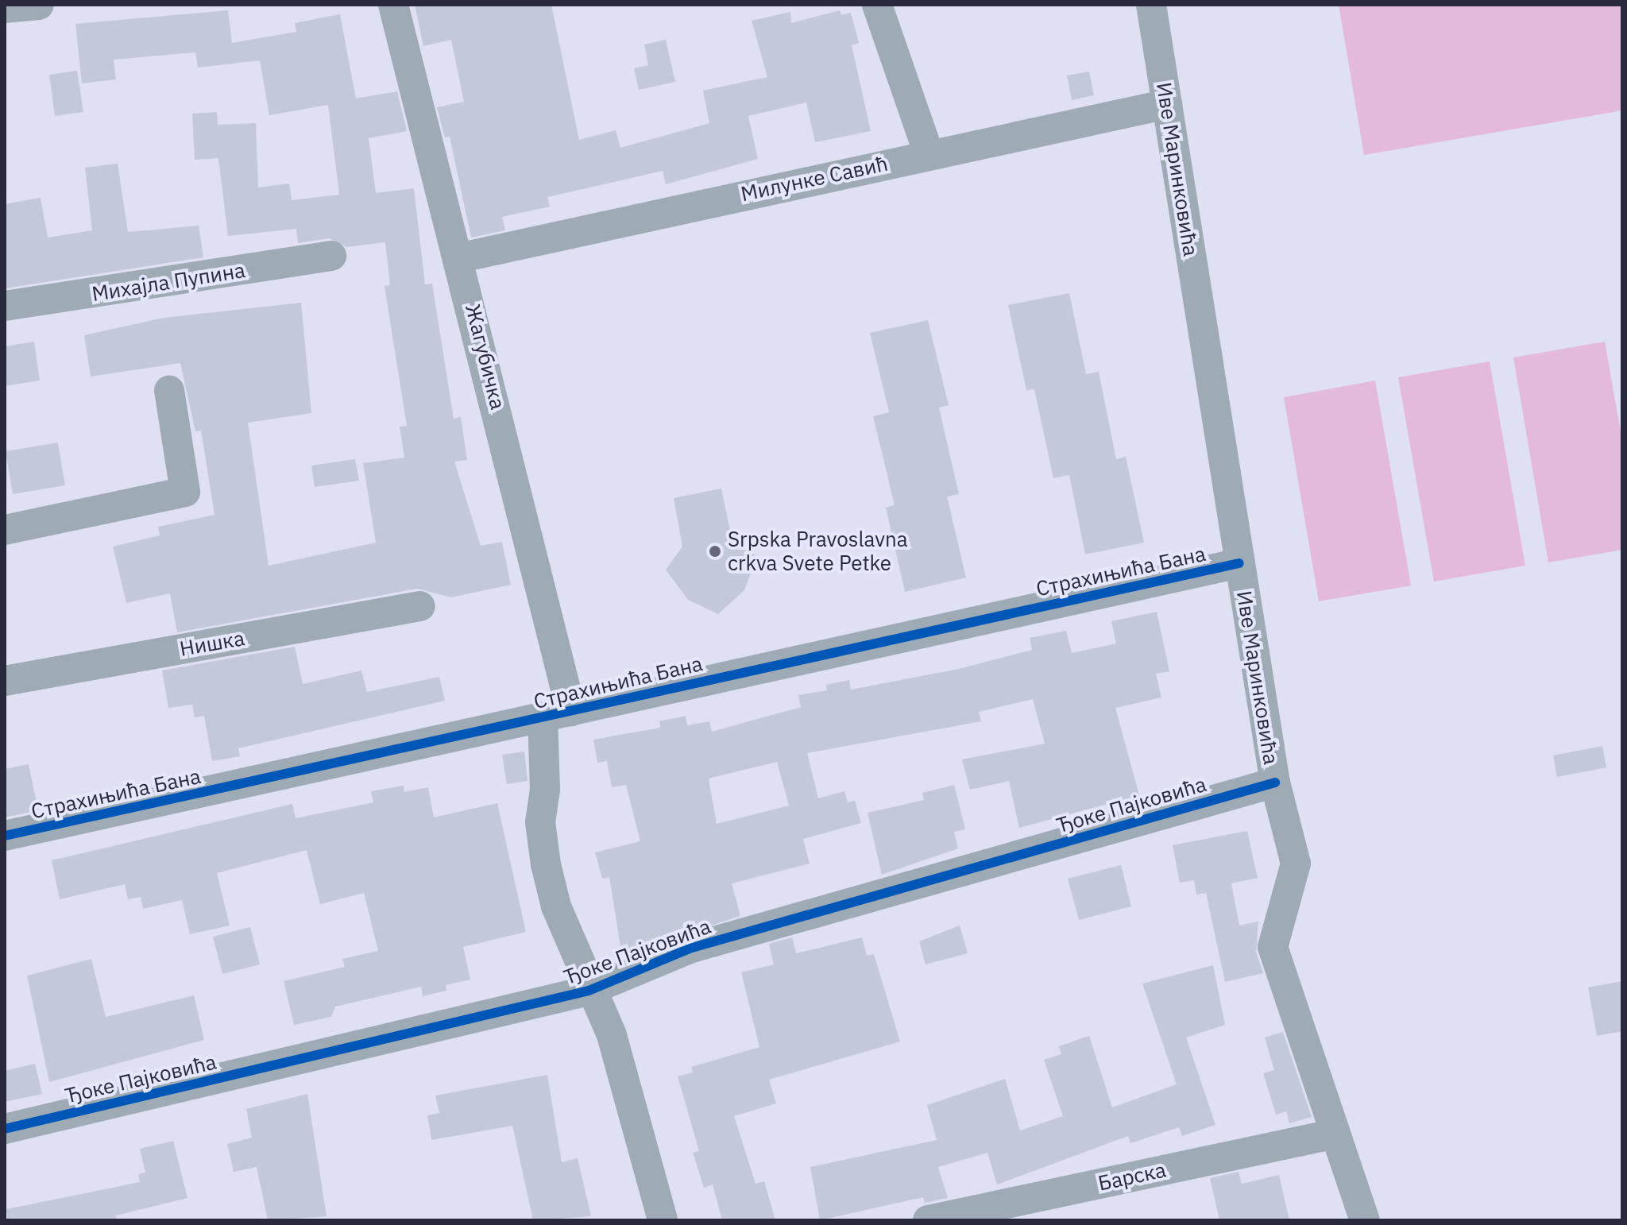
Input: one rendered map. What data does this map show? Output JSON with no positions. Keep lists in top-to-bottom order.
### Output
{
  "streets": {
    "street": [
      "Иве Маринковића",
      "Милунке Савић",
      "Михајла Пупина",
      "Жагубичка",
      "Страхињића Бана",
      "Нишка",
      "Ђоке Пајковића",
      "Барска"
    ]
  },
  "crossings": [
    ["Иве Маринковића", "Милунке Савић"],
    ["Иве Маринковића", "Страхињића Бана"],
    ["Иве Маринковића", "Ђоке Пајковића"],
    ["Иве Маринковића", "Барска"],
    ["Милунке Савић", "Жагубичка"],
    ["Жагубичка", "Страхињића Бана"]
  ],
  "places": ["Srpska Pravoslavna crkva Svete Petke"]
}
